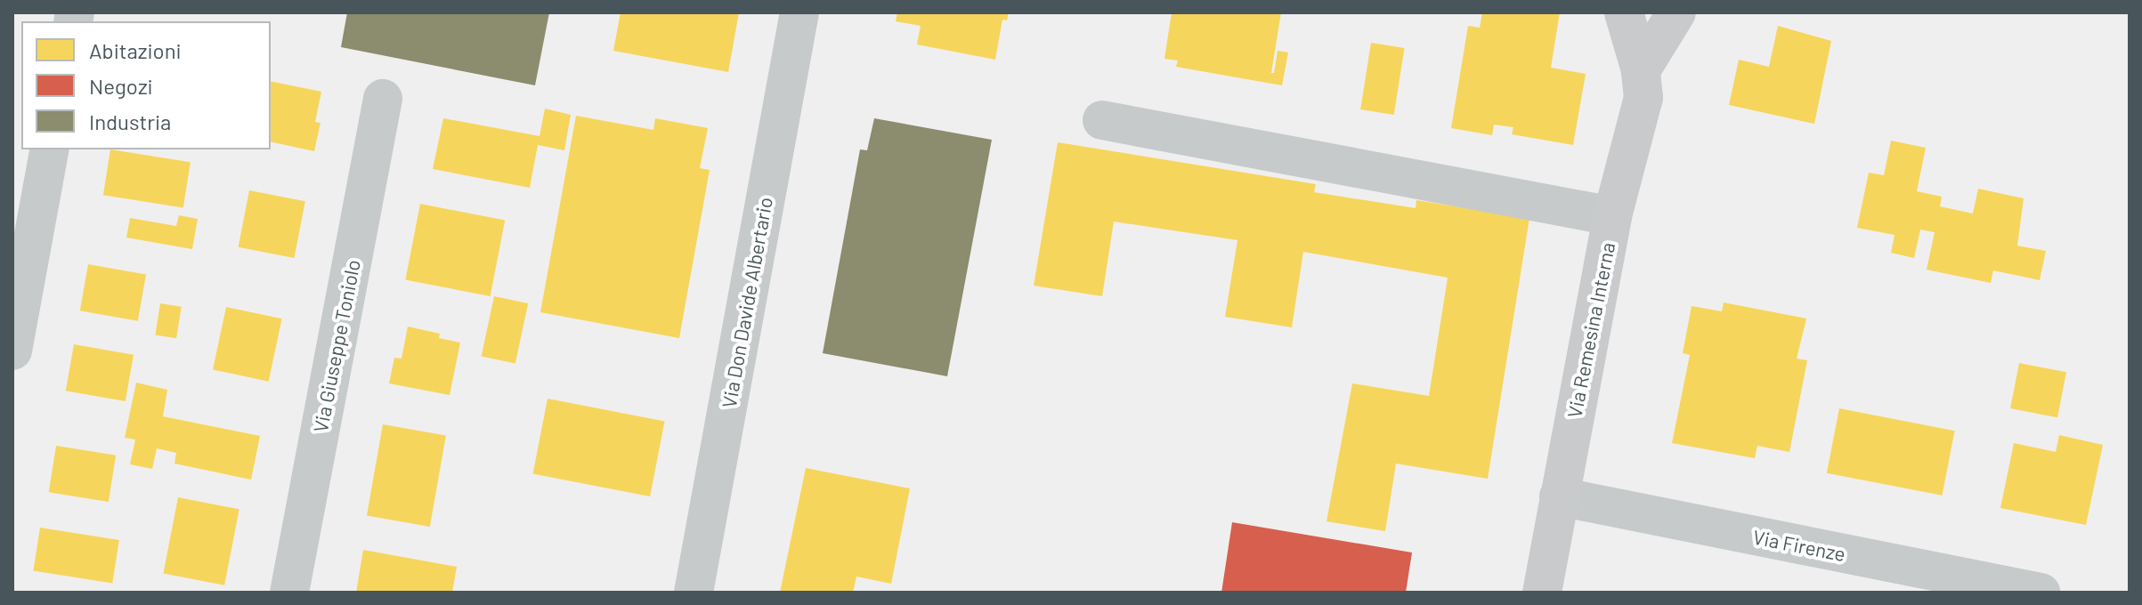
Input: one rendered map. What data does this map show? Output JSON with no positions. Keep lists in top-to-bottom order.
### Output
{
  "streets": {
    "street": [
      "Via Don Davide Albertario",
      "Via Remesina Interna",
      "Via Giuseppe Toniolo",
      "Via Firenze"
    ]
  },
  "crossings": [
    ["Via Remesina Interna", "Via Firenze"]
  ],
  "legend": ["Abitazioni", "Negozi", "Industria"]
}
